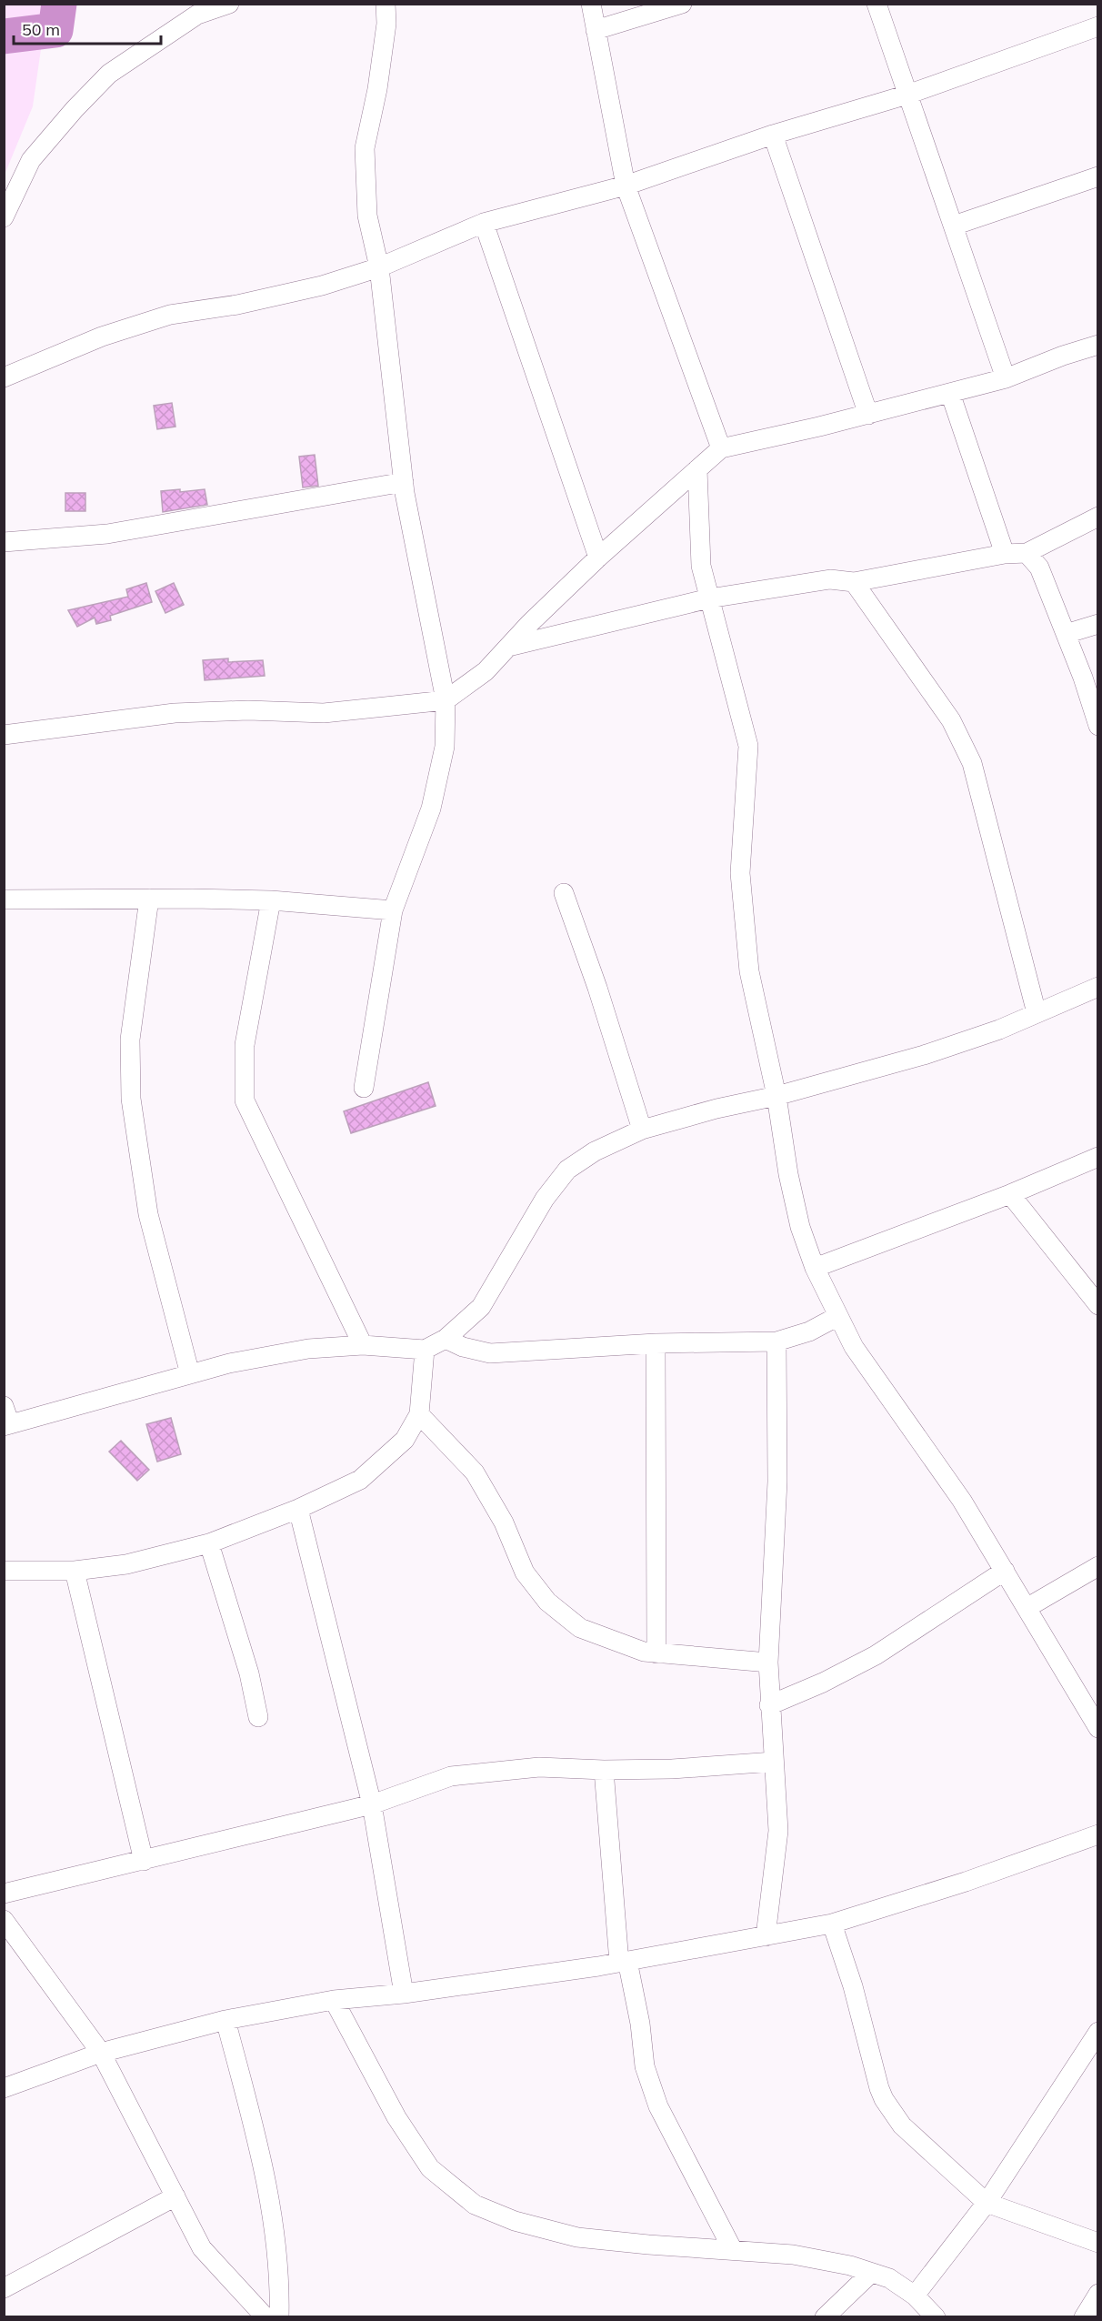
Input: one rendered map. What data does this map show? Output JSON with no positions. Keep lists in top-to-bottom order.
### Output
{
  "scale_bar": "50 m"
}
